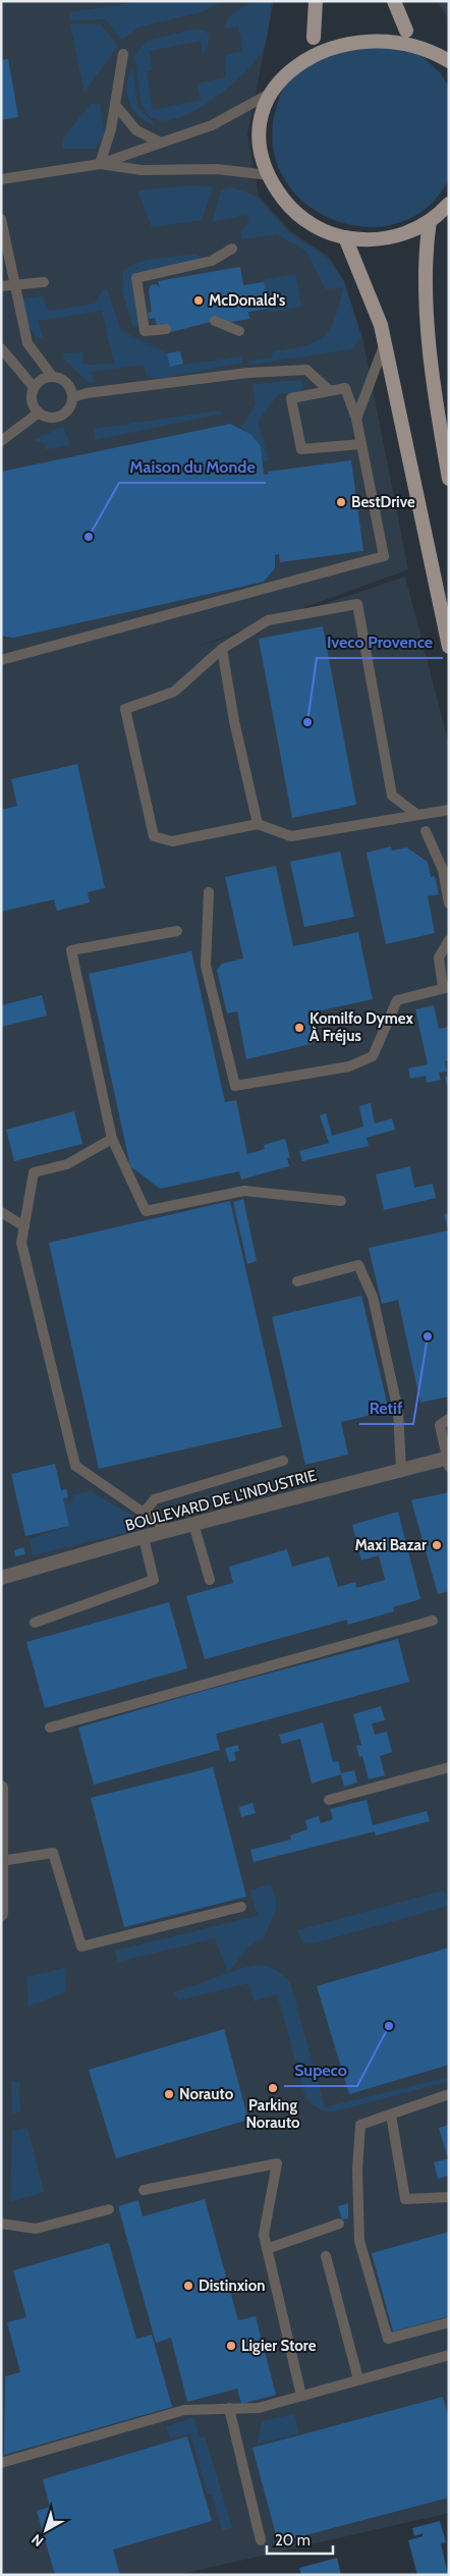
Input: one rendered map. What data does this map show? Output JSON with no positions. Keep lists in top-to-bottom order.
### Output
{
  "streets": {
    "street": ["BOULEVARD DE L'INDUSTRIE"]
  },
  "places": [
    "McDonald's",
    "BestDrive",
    "Maison du Monde",
    "Iveco Provence",
    "Komilfo Dymex À Fréjus",
    "Retif",
    "Maxi Bazar",
    "Supeco",
    "Parking Norauto",
    "Norauto",
    "Distinxion",
    "Ligier Store"
  ],
  "scale_bar": "20 m",
  "north": "bottom left"
}
